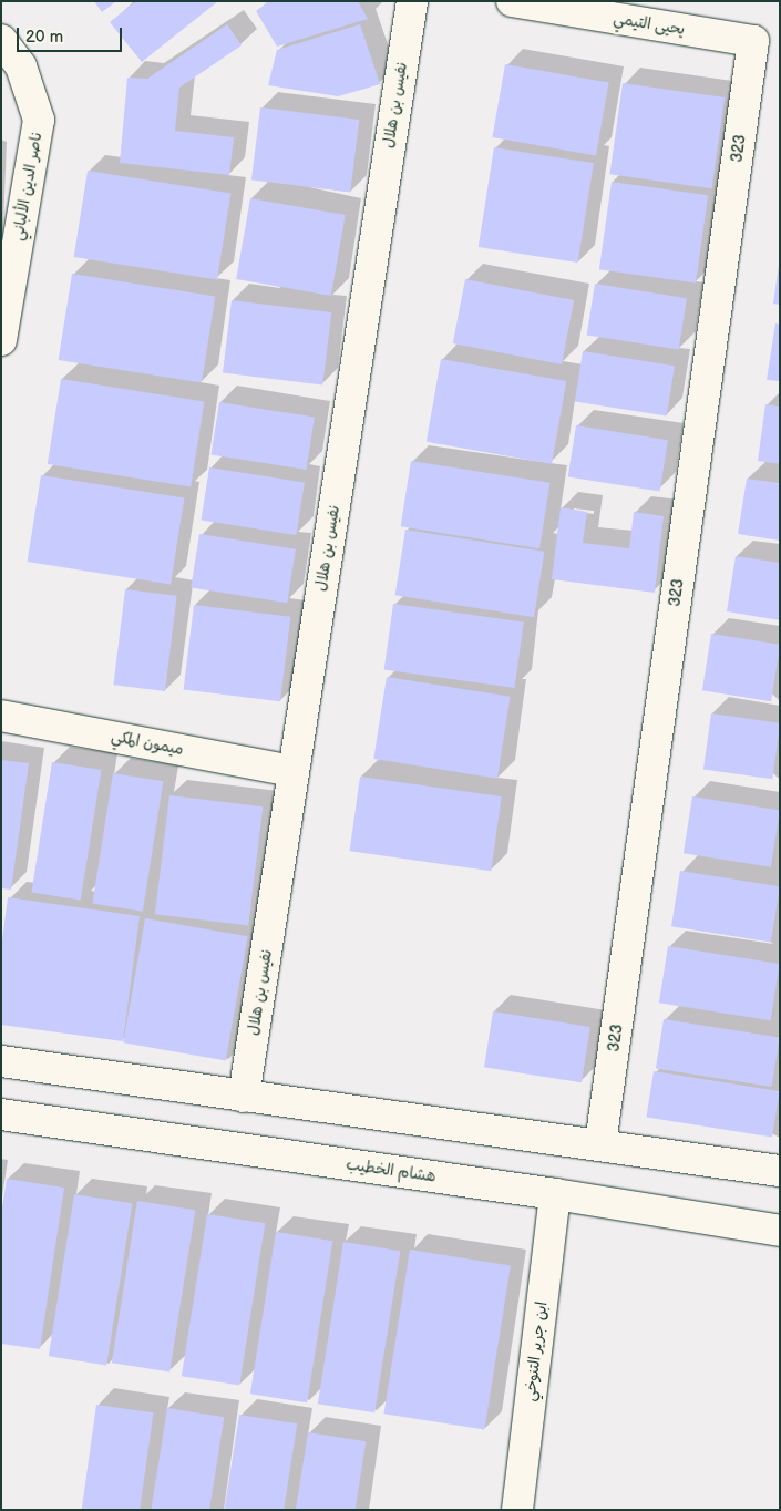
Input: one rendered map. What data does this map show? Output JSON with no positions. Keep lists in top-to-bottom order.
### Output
{
  "streets": {
    "street": [
      "يحيى التيمي",
      "نفيس بن هلال",
      "323",
      "ناصر الدين الألباني",
      "ميمون المكي",
      "هشام الخطيب",
      "ابن جرير التنوخي"
    ]
  },
  "crossings": [
    ["يحيى التيمي", "323"],
    ["نفيس بن هلال", "ميمون المكي"],
    ["هشام الخطيب", "ابن جرير التنوخي"]
  ],
  "scale_bar": "20 m"
}
